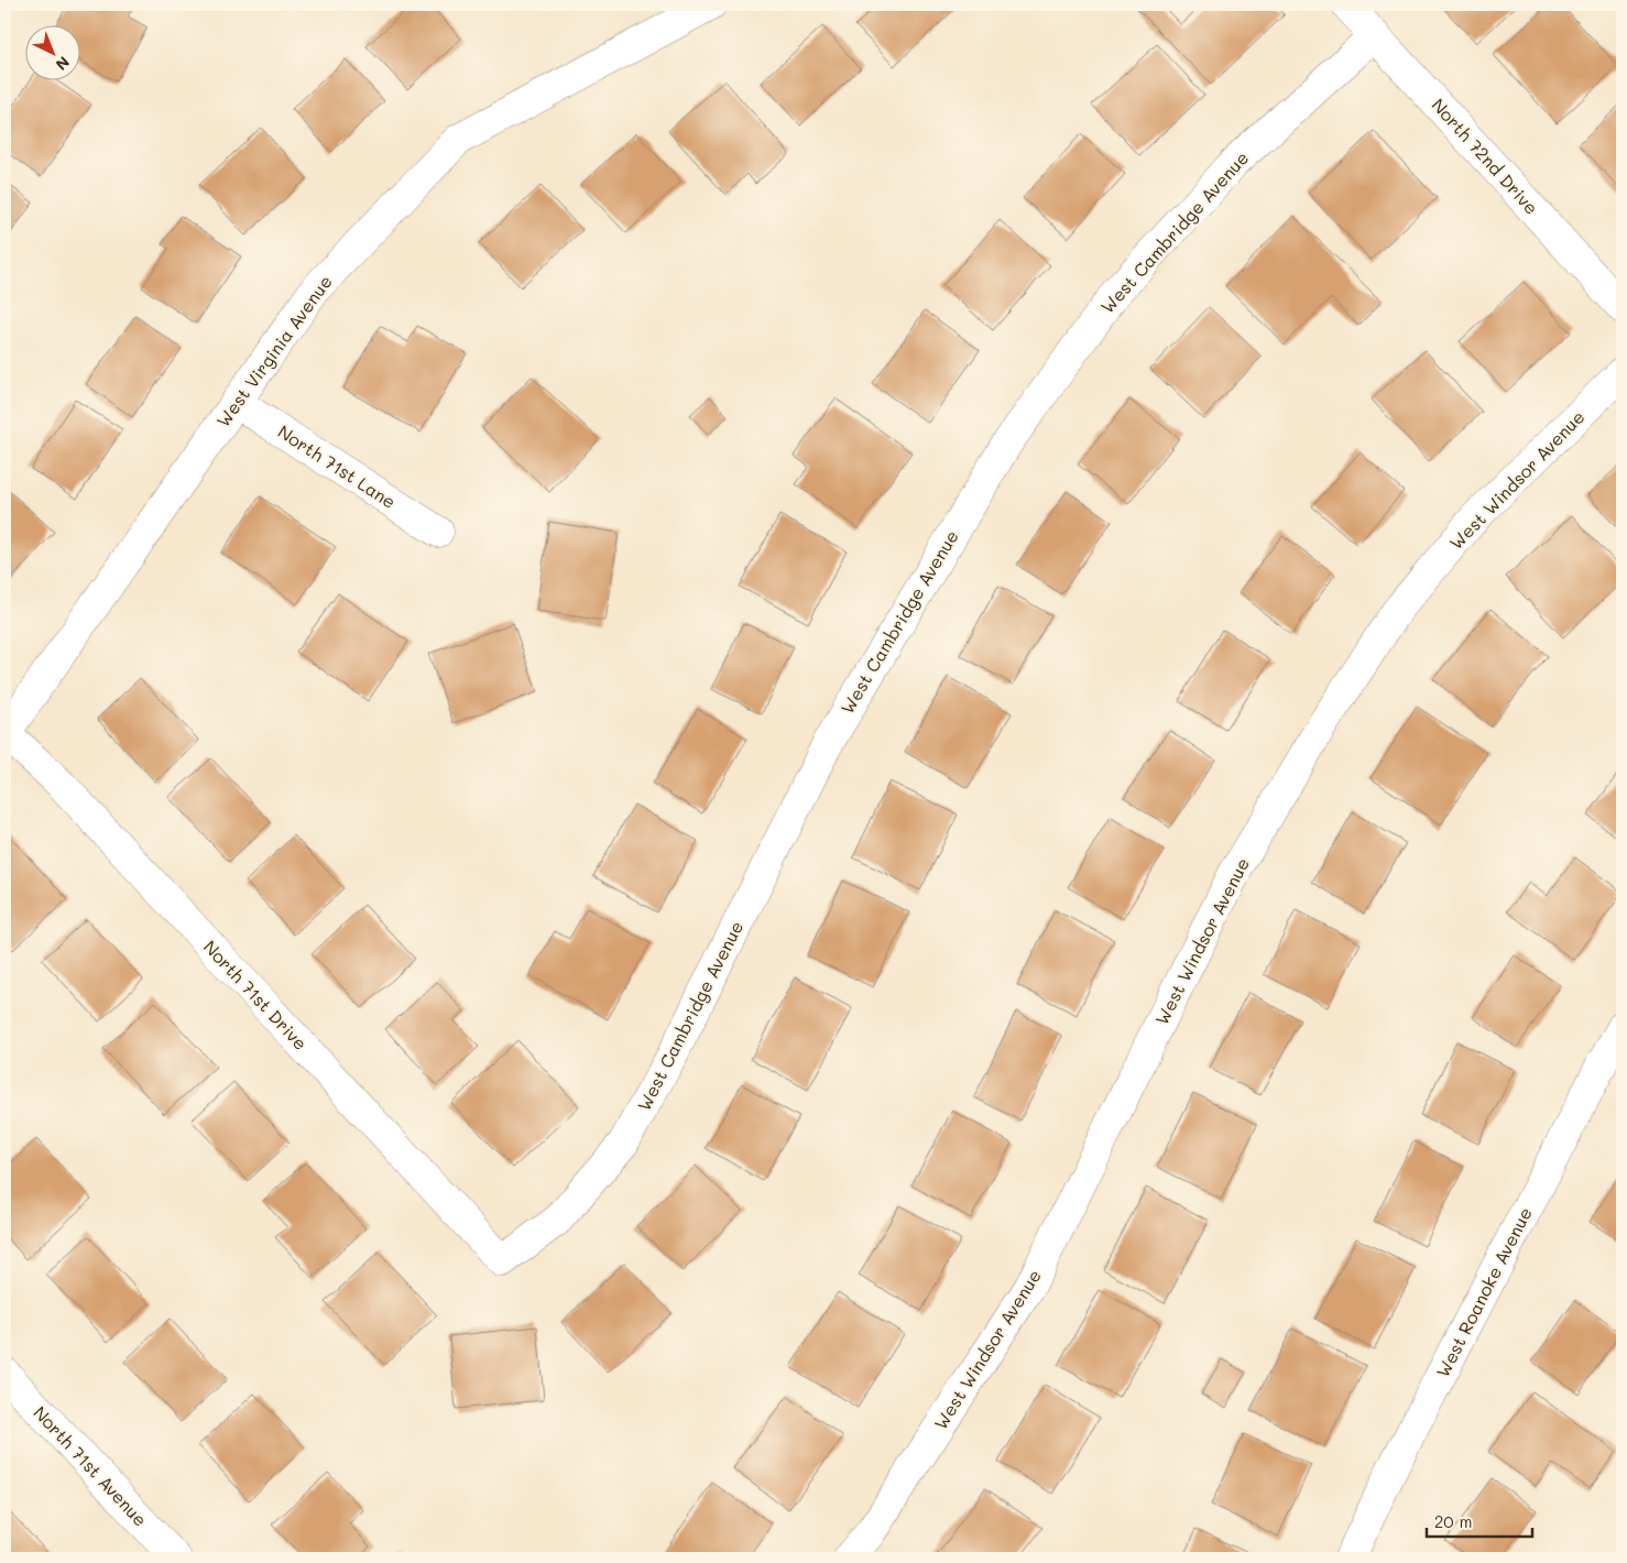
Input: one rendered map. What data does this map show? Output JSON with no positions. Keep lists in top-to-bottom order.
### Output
{
  "streets": {
    "street": [
      "North 72nd Drive",
      "West Cambridge Avenue",
      "West Virginia Avenue",
      "North 71st Lane",
      "West Windsor Avenue",
      "North 71st Drive",
      "West Roanoke Avenue",
      "North 71st Avenue"
    ]
  },
  "crossings": [
    ["North 72nd Drive", "West Cambridge Avenue"],
    ["West Cambridge Avenue", "North 71st Drive"],
    ["West Virginia Avenue", "North 71st Lane"],
    ["West Virginia Avenue", "North 71st Drive"]
  ],
  "scale_bar": "20 m",
  "north": "bottom right"
}
